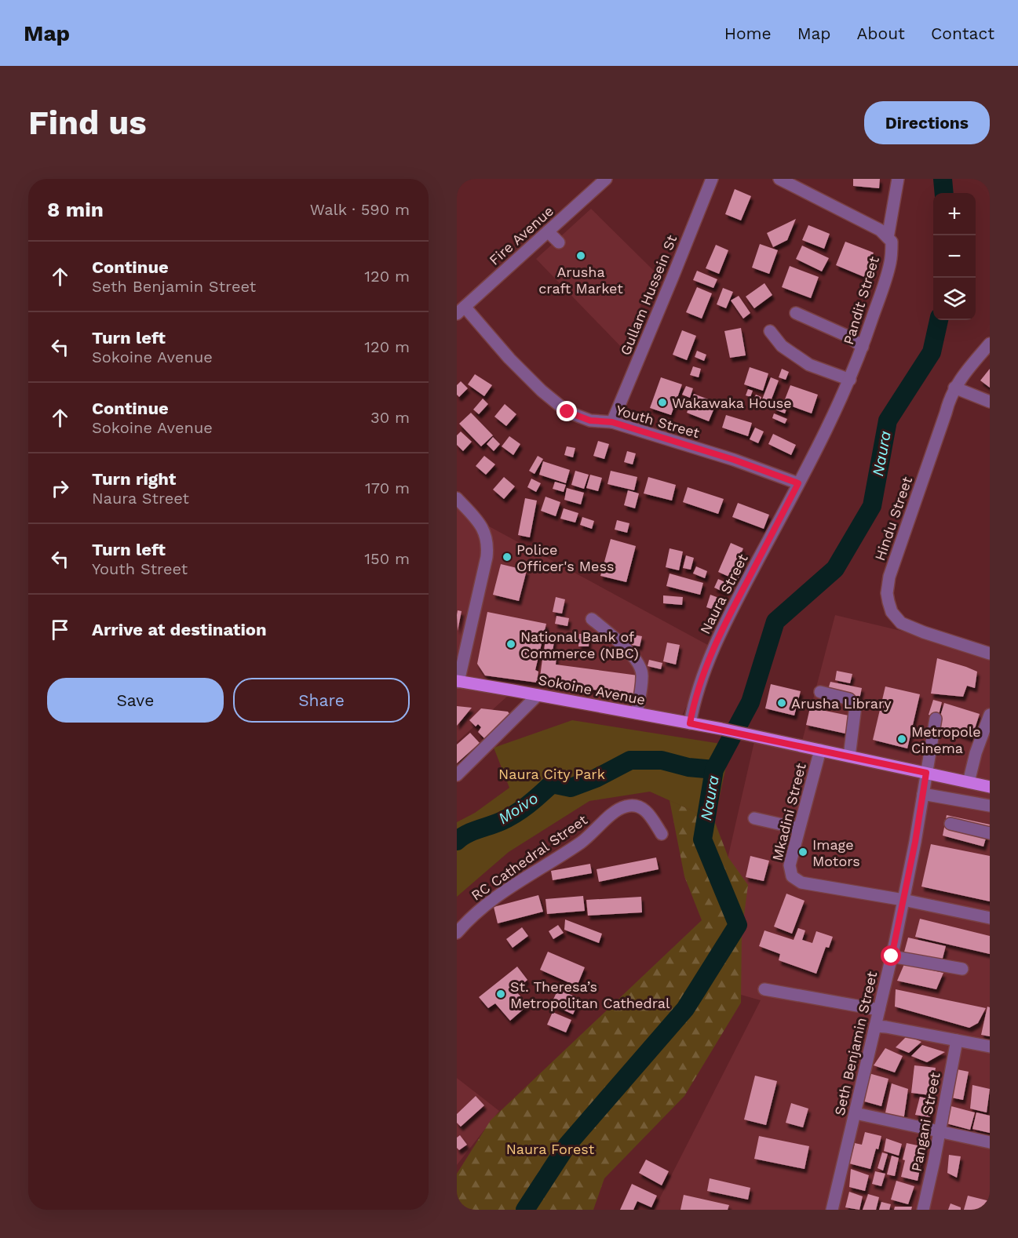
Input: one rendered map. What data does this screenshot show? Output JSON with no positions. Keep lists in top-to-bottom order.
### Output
{
  "streets": {
    "main road": ["Sokoine Avenue"],
    "street": [
      "Fire Avenue",
      "Gullam Hussein St",
      "Pandit Street",
      "Youth Street",
      "Hindu Street",
      "Naura Street",
      "Mkadini Street",
      "RC Cathedral Street",
      "Seth Benjamin Street",
      "Pangani Street"
    ]
  },
  "crossings": [
    ["Fire Avenue", "Youth Street"],
    ["Gullam Hussein St", "Youth Street"],
    ["Pandit Street", "Youth Street"],
    ["Pandit Street", "Naura Street"],
    ["Youth Street", "Naura Street"],
    ["Naura Street", "Sokoine Avenue"],
    ["Sokoine Avenue", "Mkadini Street"],
    ["Mkadini Street", "Seth Benjamin Street"]
  ],
  "water": ["Naura", "Moivo"],
  "parks": ["Naura City Park", "Naura Forest"],
  "places": [
    "Arusha craft Market",
    "Wakawaka House",
    "Police Officer's Mess",
    "National Bank of Commerce (NBC)",
    "Arusha Library",
    "Metropole Cinema",
    "Image Motors",
    "St. Theresa’s Metropolitan Cathedral"
  ],
  "page": {
    "header": "Map",
    "nav": [
      "Home",
      "Map",
      "About",
      "Contact"
    ],
    "buttons": [
      "Directions",
      ["Save", "Share"]
    ],
    "title": "Find us",
    "heading": ["8 min", "Walk · 590 m"],
    "map_buttons": ["+", "−"],
    "list": [
      ["Continue", "Seth Benjamin Street", "120 m"],
      ["Turn left", "Sokoine Avenue", "120 m"],
      ["Continue", "Sokoine Avenue", "30 m"],
      ["Turn right", "Naura Street", "170 m"],
      ["Turn left", "Youth Street", "150 m"],
      "Arrive at destination"
    ]
  }
}
